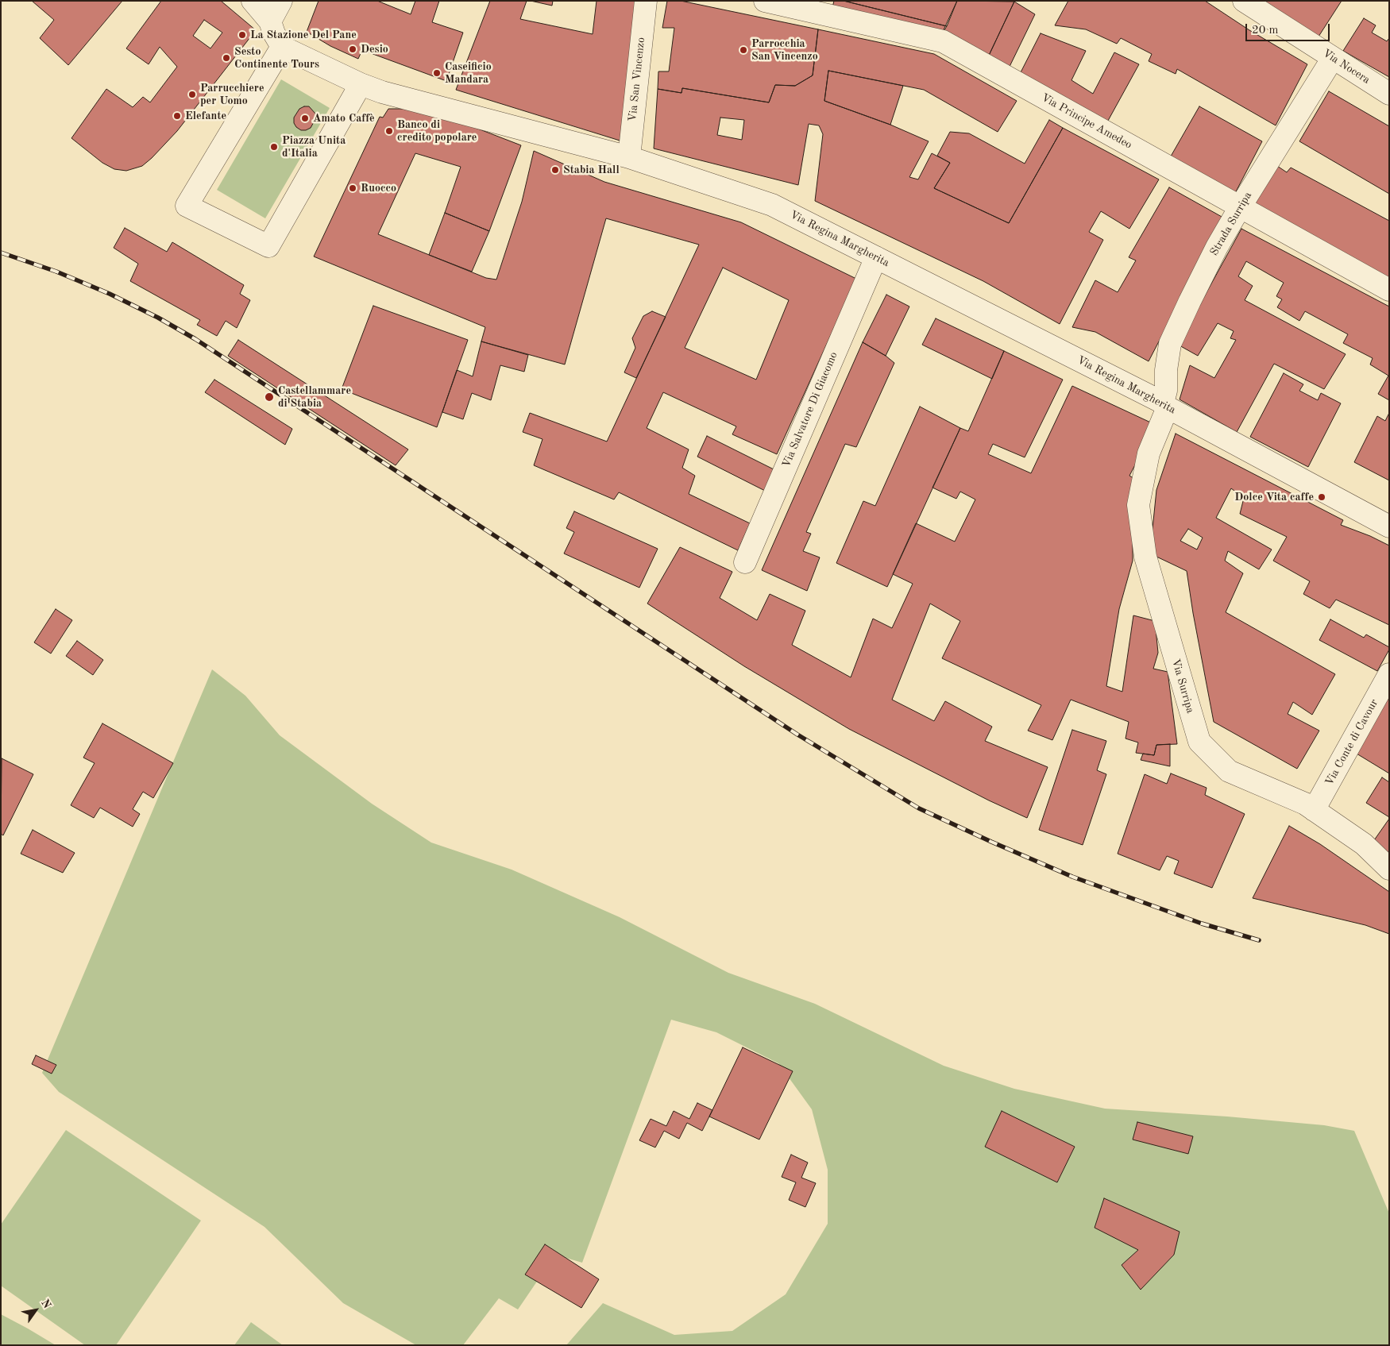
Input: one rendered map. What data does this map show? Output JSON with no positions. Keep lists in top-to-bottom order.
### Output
{
  "streets": {
    "street": [
      "Via Nocera",
      "Via San Vincenzo",
      "Via Principe Amedeo",
      "Strada Surripa",
      "Via Regina Margherita",
      "Via Salvatore Di Giacomo",
      "Via Surripa",
      "Via Conte di Cavour"
    ]
  },
  "crossings": [
    ["Via Nocera", "Strada Surripa"],
    ["Via San Vincenzo", "Via Regina Margherita"],
    ["Via Principe Amedeo", "Strada Surripa"],
    ["Strada Surripa", "Via Regina Margherita"],
    ["Strada Surripa", "Via Surripa"],
    ["Via Regina Margherita", "Via Salvatore Di Giacomo"],
    ["Via Regina Margherita", "Via Surripa"],
    ["Via Surripa", "Via Conte di Cavour"]
  ],
  "places": [
    "La Stazione Del Pane",
    "Desio",
    "Parrocchia San Vincenzo",
    "Sesto Continente Tours",
    "Caseificio Mandara",
    "Parrucchiere per Uomo",
    "Elefante",
    "Amato Caffè",
    "Banco di credito popolare",
    "Piazza Unita d'Italia",
    "Stabia Hall",
    "Ruocco",
    "Castellammare di Stabia",
    "Dolce Vita caffe"
  ],
  "scale_bar": "20 m",
  "north": "top right"
}
